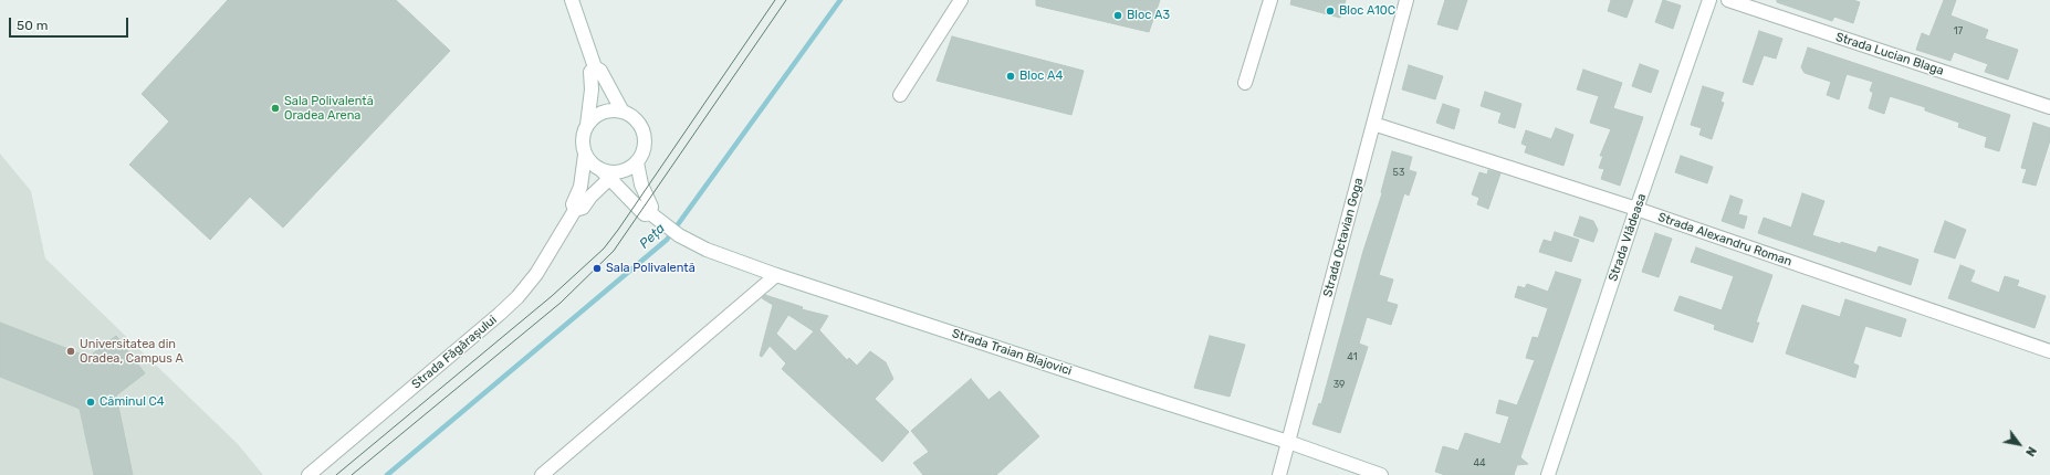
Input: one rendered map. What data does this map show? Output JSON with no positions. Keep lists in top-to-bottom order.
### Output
{
  "streets": {
    "street": [
      "Strada Lucian Blaga",
      "Strada Octavian Goga",
      "Strada Vlădeasa",
      "Strada Alexandru Roman",
      "Strada Făgărașului",
      "Strada Traian Blajovici"
    ]
  },
  "crossings": [
    ["Strada Octavian Goga", "Strada Alexandru Roman"],
    ["Strada Octavian Goga", "Strada Traian Blajovici"],
    ["Strada Vlădeasa", "Strada Alexandru Roman"],
    ["Strada Făgărașului", "Strada Traian Blajovici"]
  ],
  "water": ["Peța"],
  "places": [
    "Bloc A10C",
    "Bloc A3",
    "Bloc A4",
    "Sala Polivalentă Oradea Arena",
    "Sala Polivalentă",
    "Universitatea din Oradea, Campus A",
    "Căminul C4"
  ],
  "house_numbers": [
    "17",
    "53",
    "41",
    "39",
    "44"
  ],
  "scale_bar": "50 m",
  "north": "bottom right"
}
